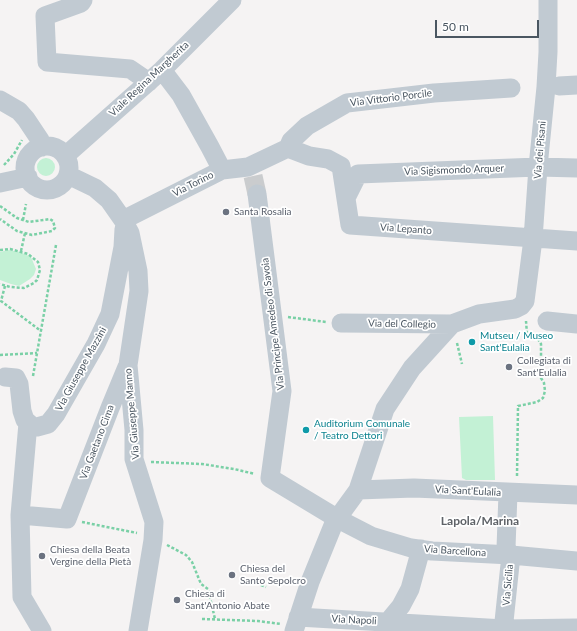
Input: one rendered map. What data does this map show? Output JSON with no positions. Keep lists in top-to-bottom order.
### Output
{
  "streets": {
    "street": [
      "Viale Regina Margherita",
      "Via Vittorio Porcile",
      "Via dei Pisani",
      "Via Sigismondo Arquer",
      "Via Torino",
      "Via Lepanto",
      "Via Principe Amedeo di Savoia",
      "Via del Collegio",
      "Via Giuseppe Mazzini",
      "Via Giuseppe Manno",
      "Via Gaetano Cima",
      "Via Sant'Eulalia",
      "Via Barcellona",
      "Via Sicilia",
      "Via Napoli"
    ]
  },
  "crossings": [
    ["Viale Regina Margherita", "Via Giuseppe Manno"],
    ["Via Vittorio Porcile", "Via Torino"],
    ["Via Vittorio Porcile", "Via Lepanto"],
    ["Via dei Pisani", "Via Sigismondo Arquer"],
    ["Via dei Pisani", "Via Lepanto"],
    ["Via dei Pisani", "Via del Collegio"],
    ["Via Sigismondo Arquer", "Via Lepanto"],
    ["Via Torino", "Via Lepanto"],
    ["Via Torino", "Via Principe Amedeo di Savoia"],
    ["Via Torino", "Via Giuseppe Mazzini"],
    ["Via Torino", "Via Giuseppe Manno"],
    ["Via Principe Amedeo di Savoia", "Via Barcellona"],
    ["Via Giuseppe Mazzini", "Via Giuseppe Manno"],
    ["Via Giuseppe Manno", "Via Gaetano Cima"],
    ["Via Sant'Eulalia", "Via Sicilia"],
    ["Via Barcellona", "Via Sicilia"],
    ["Via Sicilia", "Via Napoli"]
  ],
  "districts": ["Lapola/Marina"],
  "places": [
    "Santa Rosalia",
    "Mutseu / Museo Sant'Eulalia",
    "Collegiata di Sant'Eulalia",
    "Auditorium Comunale / Teatro Dettori",
    "Chiesa della Beata Vergine della Pietà",
    "Chiesa del Santo Sepolcro",
    "Chiesa di Sant'Antonio Abate"
  ],
  "scale_bar": "50 m"
}
